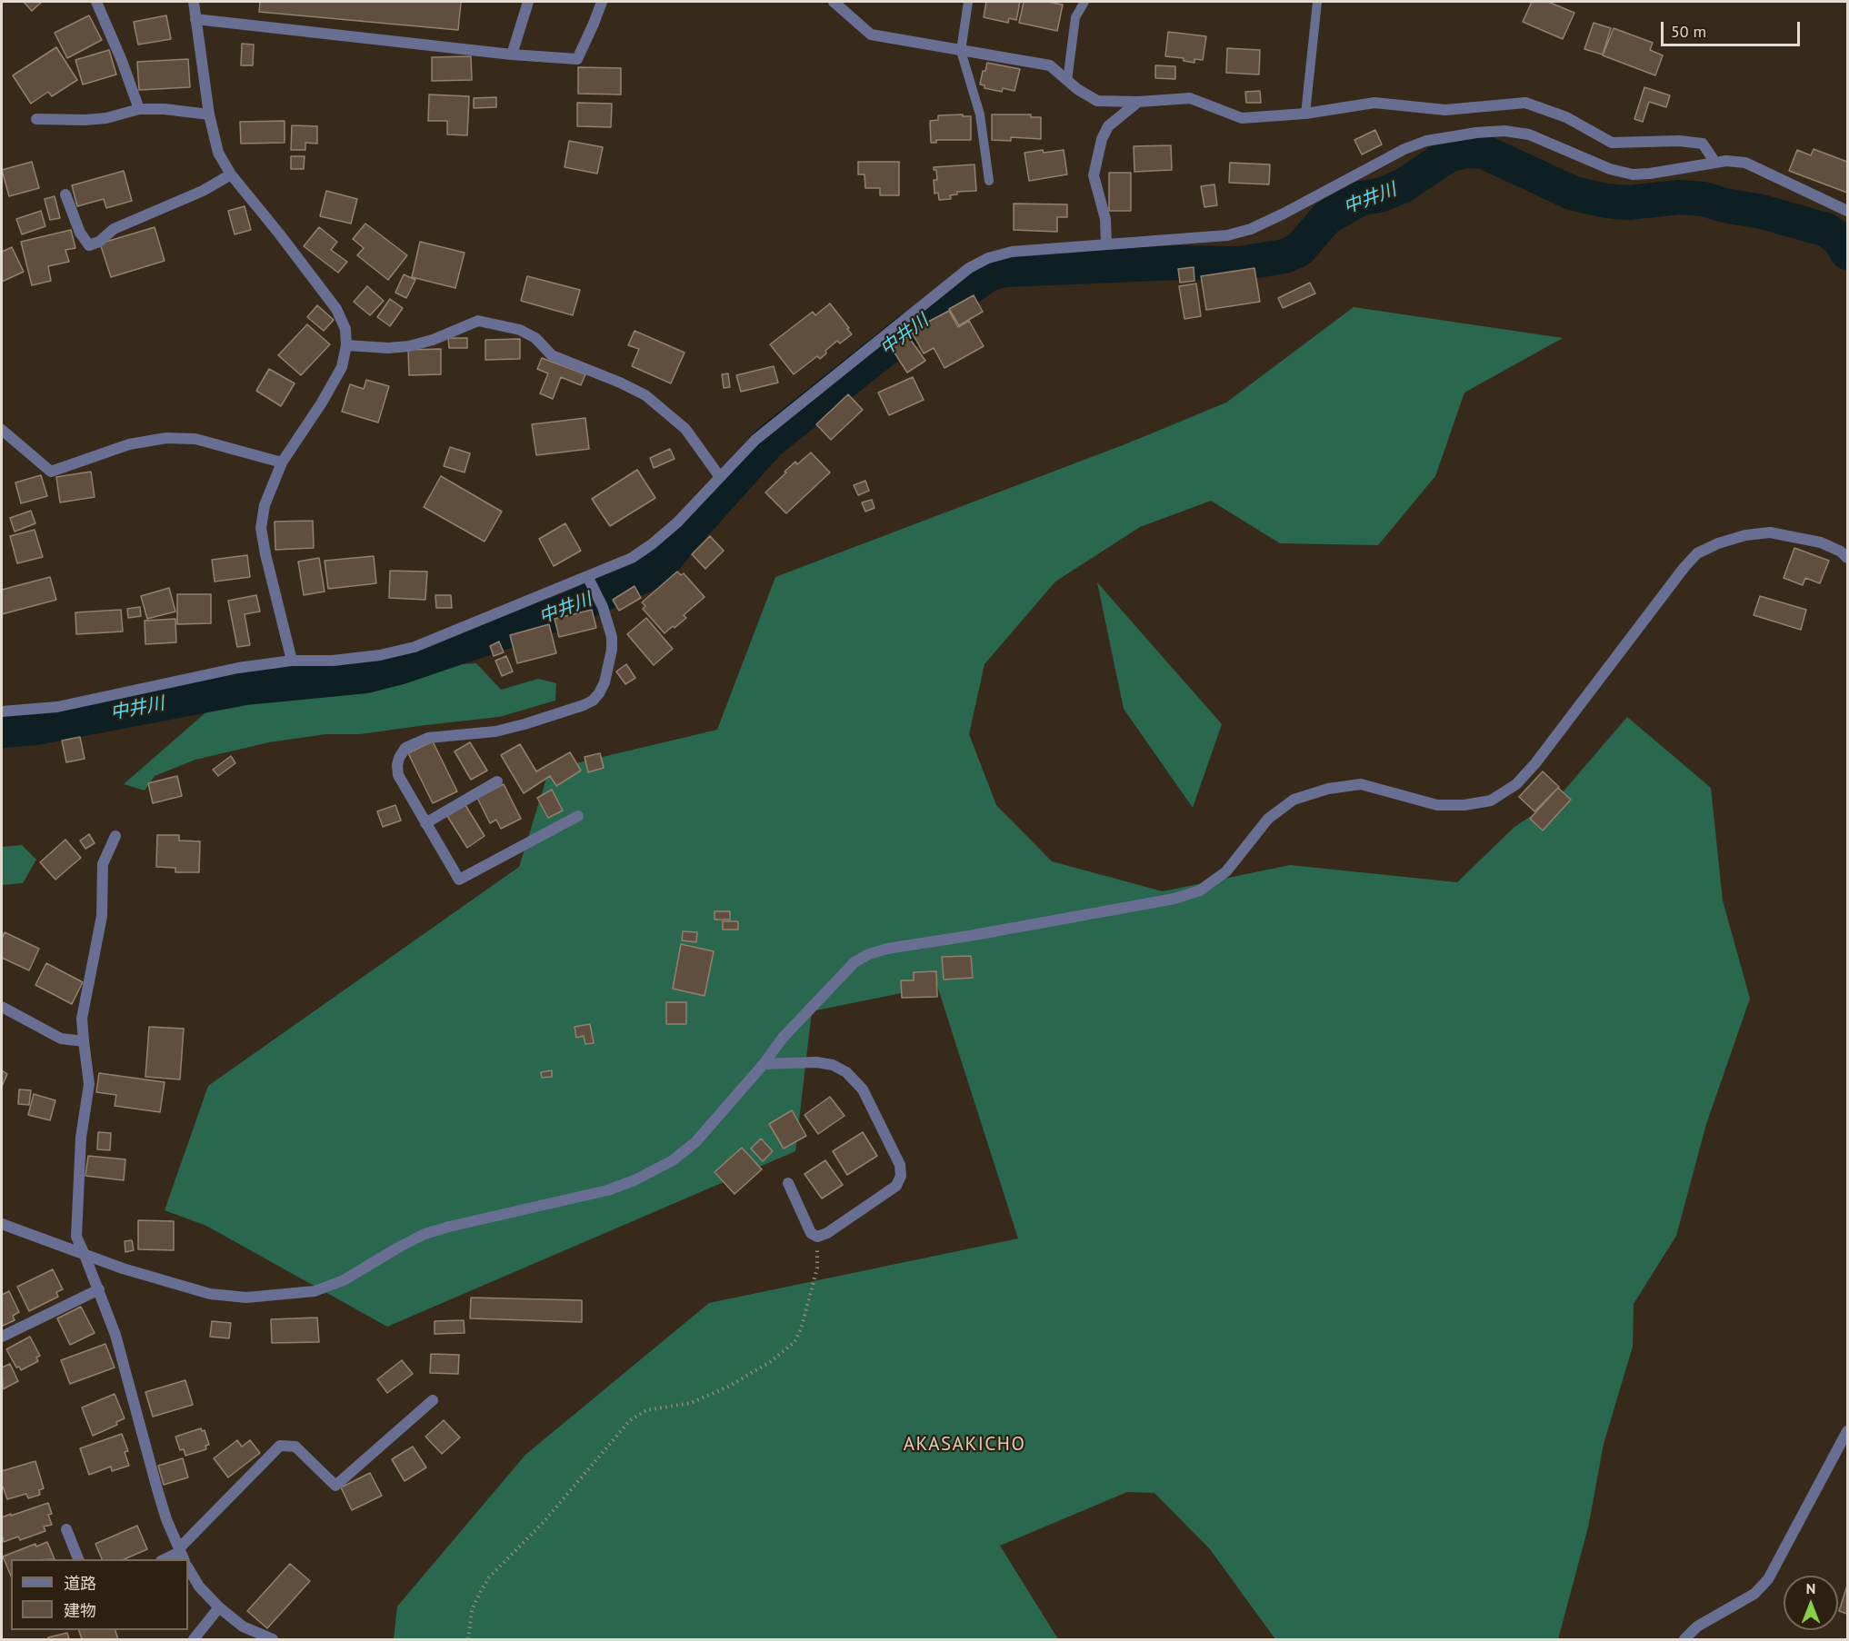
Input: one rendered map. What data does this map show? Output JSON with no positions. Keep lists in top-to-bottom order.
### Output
{
  "districts": ["AKASAKICHO"],
  "water": ["中井川"],
  "legend": ["道路", "建物"],
  "scale_bar": "50 m",
  "north": "top"
}
